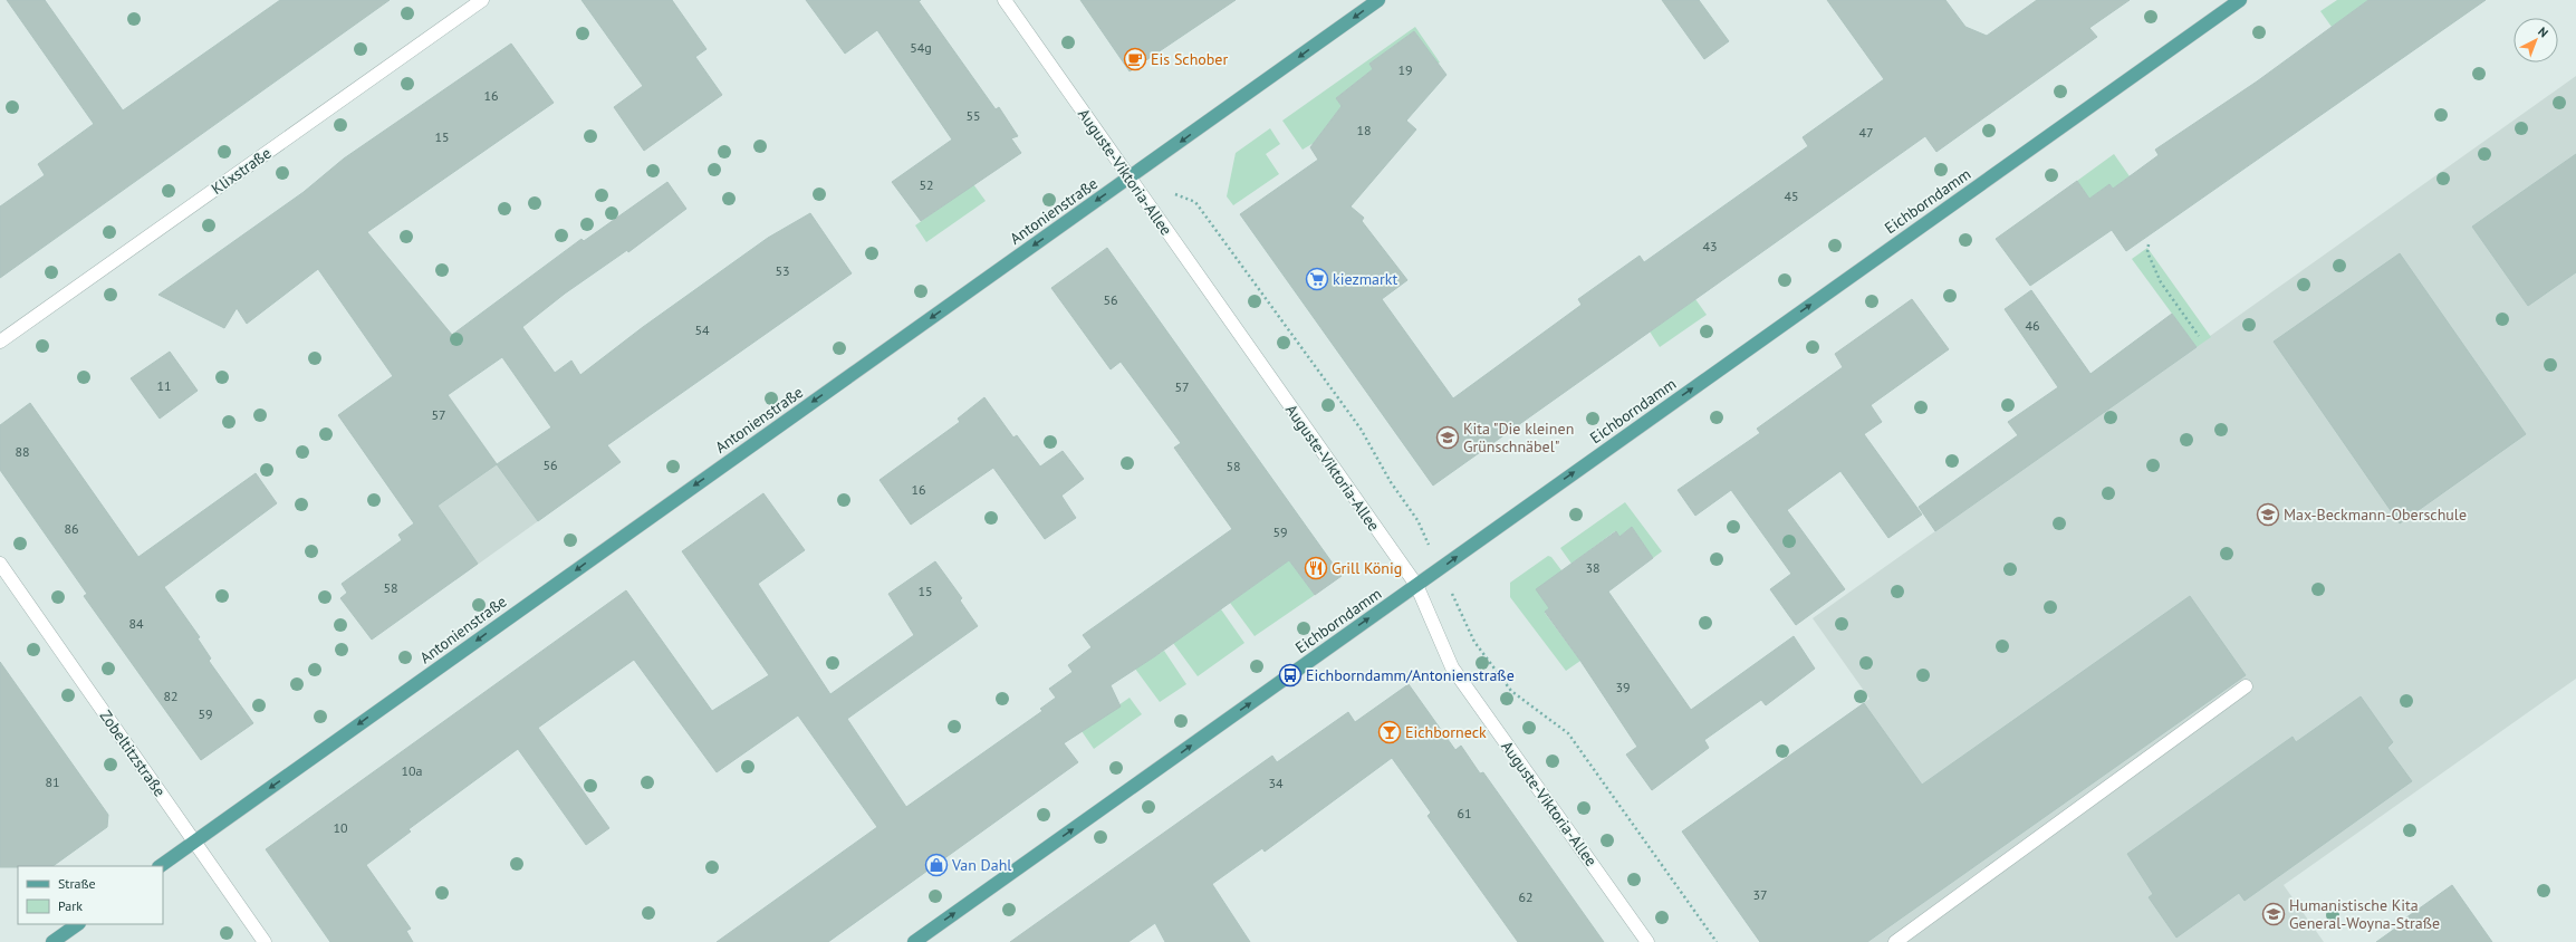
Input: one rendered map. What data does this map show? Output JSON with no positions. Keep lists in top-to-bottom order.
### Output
{
  "streets": {
    "main road": ["Eichborndamm", "Antonienstraße"],
    "street": ["Klixstraße", "Auguste-Viktoria-Allee", "Zobeltitzstraße"]
  },
  "crossings": [
    ["Auguste-Viktoria-Allee", "Eichborndamm"],
    ["Auguste-Viktoria-Allee", "Antonienstraße"],
    ["Antonienstraße", "Zobeltitzstraße"]
  ],
  "one_way": ["Eichborndamm", "Antonienstraße"],
  "places": {
    "cafe": ["Eis Schober"],
    "supermarket": ["kiezmarkt"],
    "school or university": ["Kita \"Die kleinen Grünschnäbel\"", "Max-Beckmann-Oberschule", "Humanistische Kita General-Woyna-Straße"],
    "restaurant": ["Grill König"],
    "bus stop": ["Eichborndamm/Antonienstraße"],
    "bar": ["Eichborneck"],
    "shop": ["Van Dahl"]
  },
  "house_numbers": [
    "54g",
    "19",
    "16",
    "55",
    "18",
    "47",
    "15",
    "52",
    "45",
    "43",
    "53",
    "56",
    "46",
    "54",
    "11",
    "57",
    "57",
    "88",
    "56",
    "58",
    "16",
    "86",
    "59",
    "38",
    "58",
    "15",
    "84",
    "39",
    "82",
    "59",
    "10a",
    "81",
    "34",
    "61",
    "10",
    "37",
    "62"
  ],
  "legend": ["Straße", "Park"],
  "north": "top right"
}
